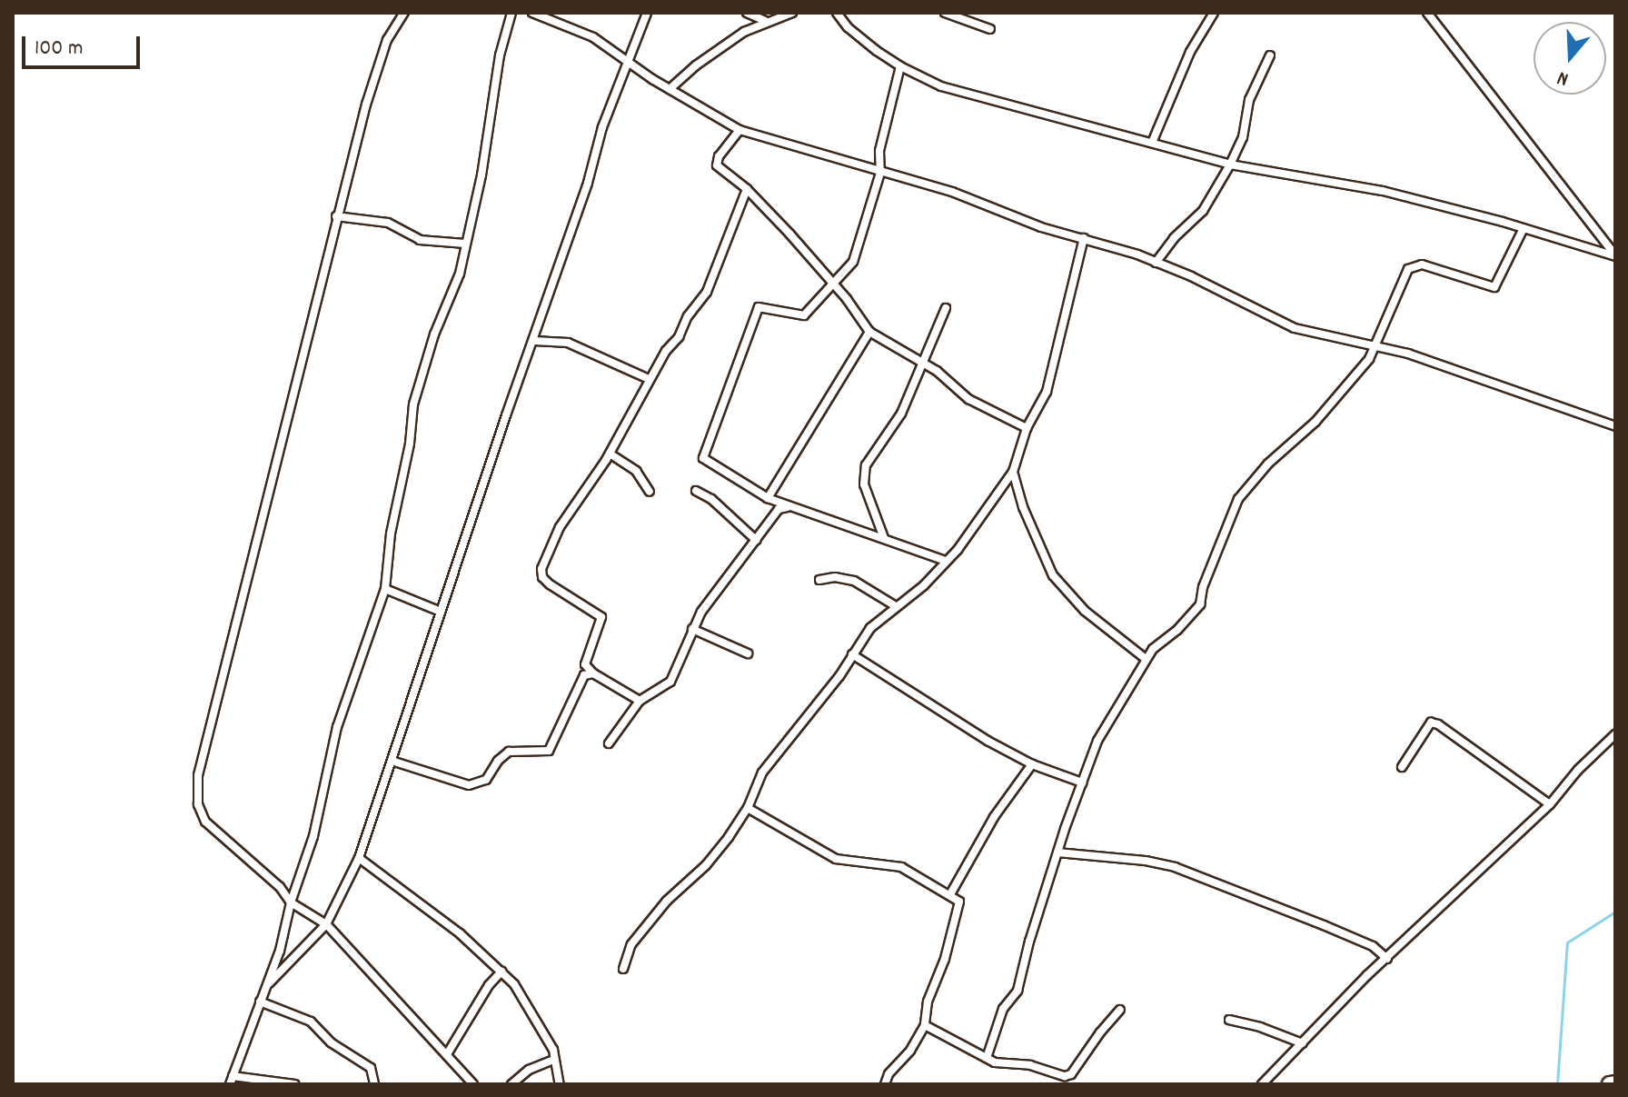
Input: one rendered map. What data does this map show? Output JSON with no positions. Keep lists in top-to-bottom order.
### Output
{
  "scale_bar": "100 m",
  "north": "bottom"
}
